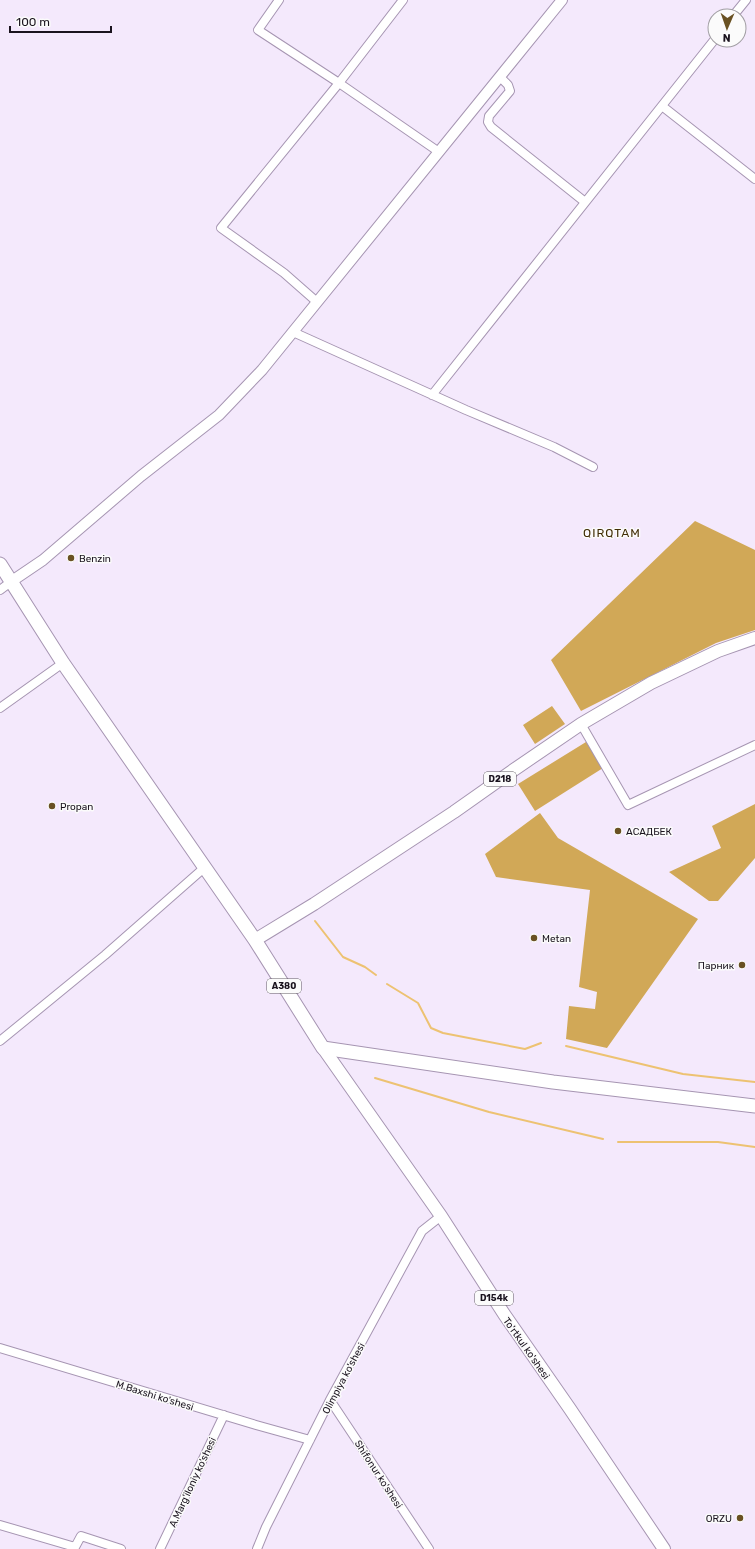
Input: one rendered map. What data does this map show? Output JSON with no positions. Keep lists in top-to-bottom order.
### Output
{
  "streets": {
    "highway": ["A380"],
    "main road": ["D218", "D154k", "To'rtkul ko'shesi"],
    "street": [
      "Olimpiya ko'shesi",
      "M.Baxshi ko'shesi",
      "Shifonur ko'shesi",
      "A.Marg'iloniy ko'shesi"
    ]
  },
  "crossings": [
    ["D218", "A380"],
    ["A380", "To'rtkul ko'shesi"],
    ["To'rtkul ko'shesi", "Olimpiya ko'shesi"],
    ["Olimpiya ko'shesi", "M.Baxshi ko'shesi"],
    ["Olimpiya ko'shesi", "Shifonur ko'shesi"],
    ["M.Baxshi ko'shesi", "A.Marg'iloniy ko'shesi"]
  ],
  "districts": ["QIRQTAM"],
  "places": [
    "Benzin",
    "Propan",
    "АСАДБЕК",
    "Metan",
    "Парник",
    "ORZU"
  ],
  "scale_bar": "100 m",
  "north": "bottom"
}
